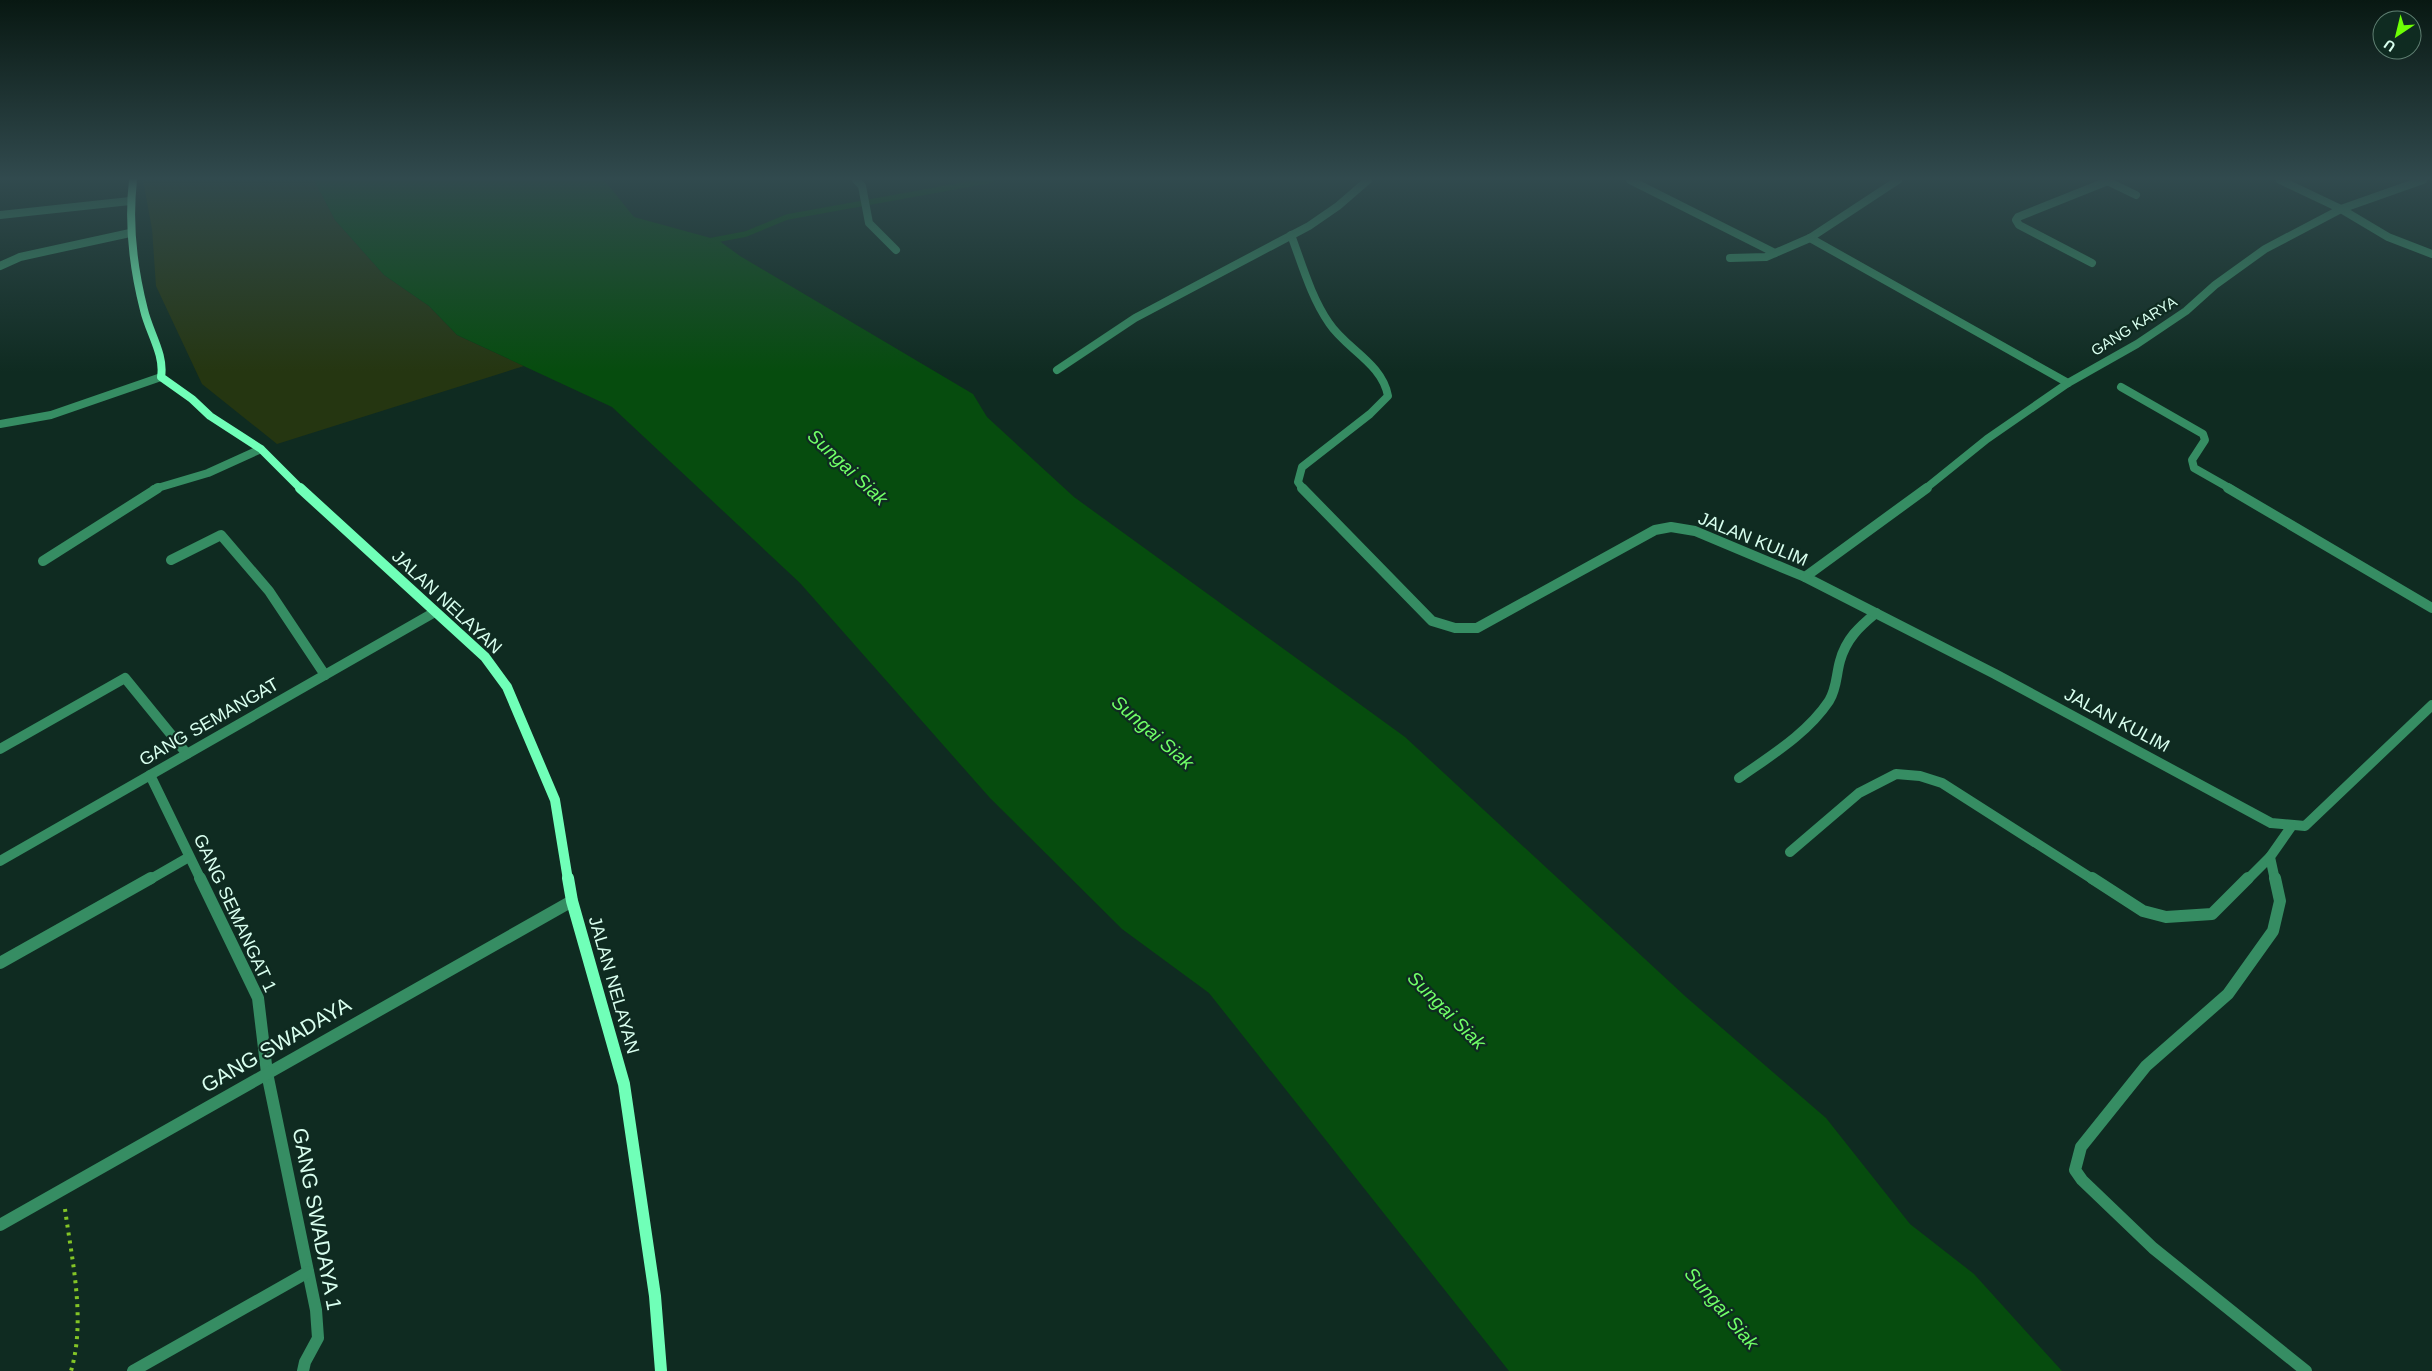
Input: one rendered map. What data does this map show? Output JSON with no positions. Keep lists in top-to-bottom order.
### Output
{
  "streets": {
    "main road": ["JALAN NELAYAN"],
    "street": [
      "GANG KARYA",
      "JALAN KULIM",
      "GANG SEMANGAT",
      "GANG SEMANGAT 1",
      "GANG SWADAYA",
      "GANG SWADAYA 1"
    ]
  },
  "crossings": [
    ["GANG KARYA", "JALAN KULIM"],
    ["JALAN NELAYAN", "GANG SEMANGAT"],
    ["JALAN NELAYAN", "GANG SWADAYA"],
    ["GANG SEMANGAT", "GANG SEMANGAT 1"],
    ["GANG SEMANGAT 1", "GANG SWADAYA"],
    ["GANG SEMANGAT 1", "GANG SWADAYA 1"],
    ["GANG SWADAYA", "GANG SWADAYA 1"]
  ],
  "water": ["Sungai Siak"],
  "north": "bottom left"
}
